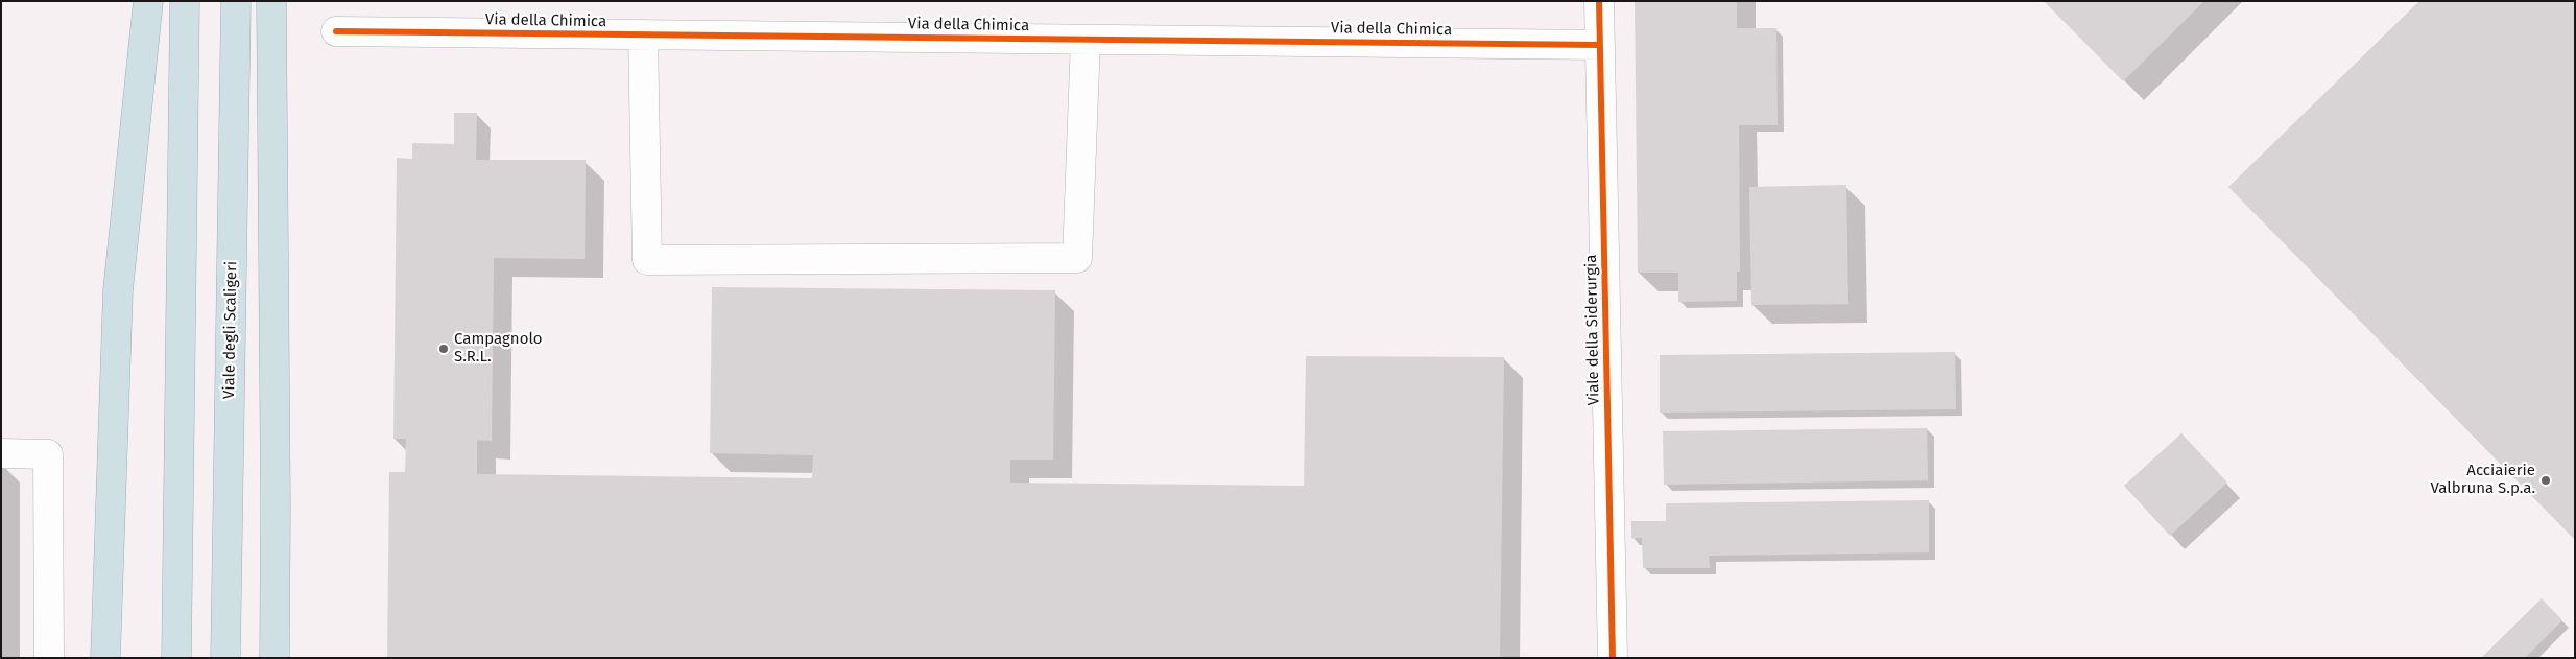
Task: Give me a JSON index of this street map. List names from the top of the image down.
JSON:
{
  "streets": {
    "highway": ["Viale degli Scaligeri"],
    "street": ["Via della Chimica", "Viale della Siderurgia"]
  },
  "crossings": [
    ["Via della Chimica", "Viale della Siderurgia"]
  ],
  "places": ["Campagnolo S.R.L.", "Acciaierie Valbruna S.p.a."]
}
